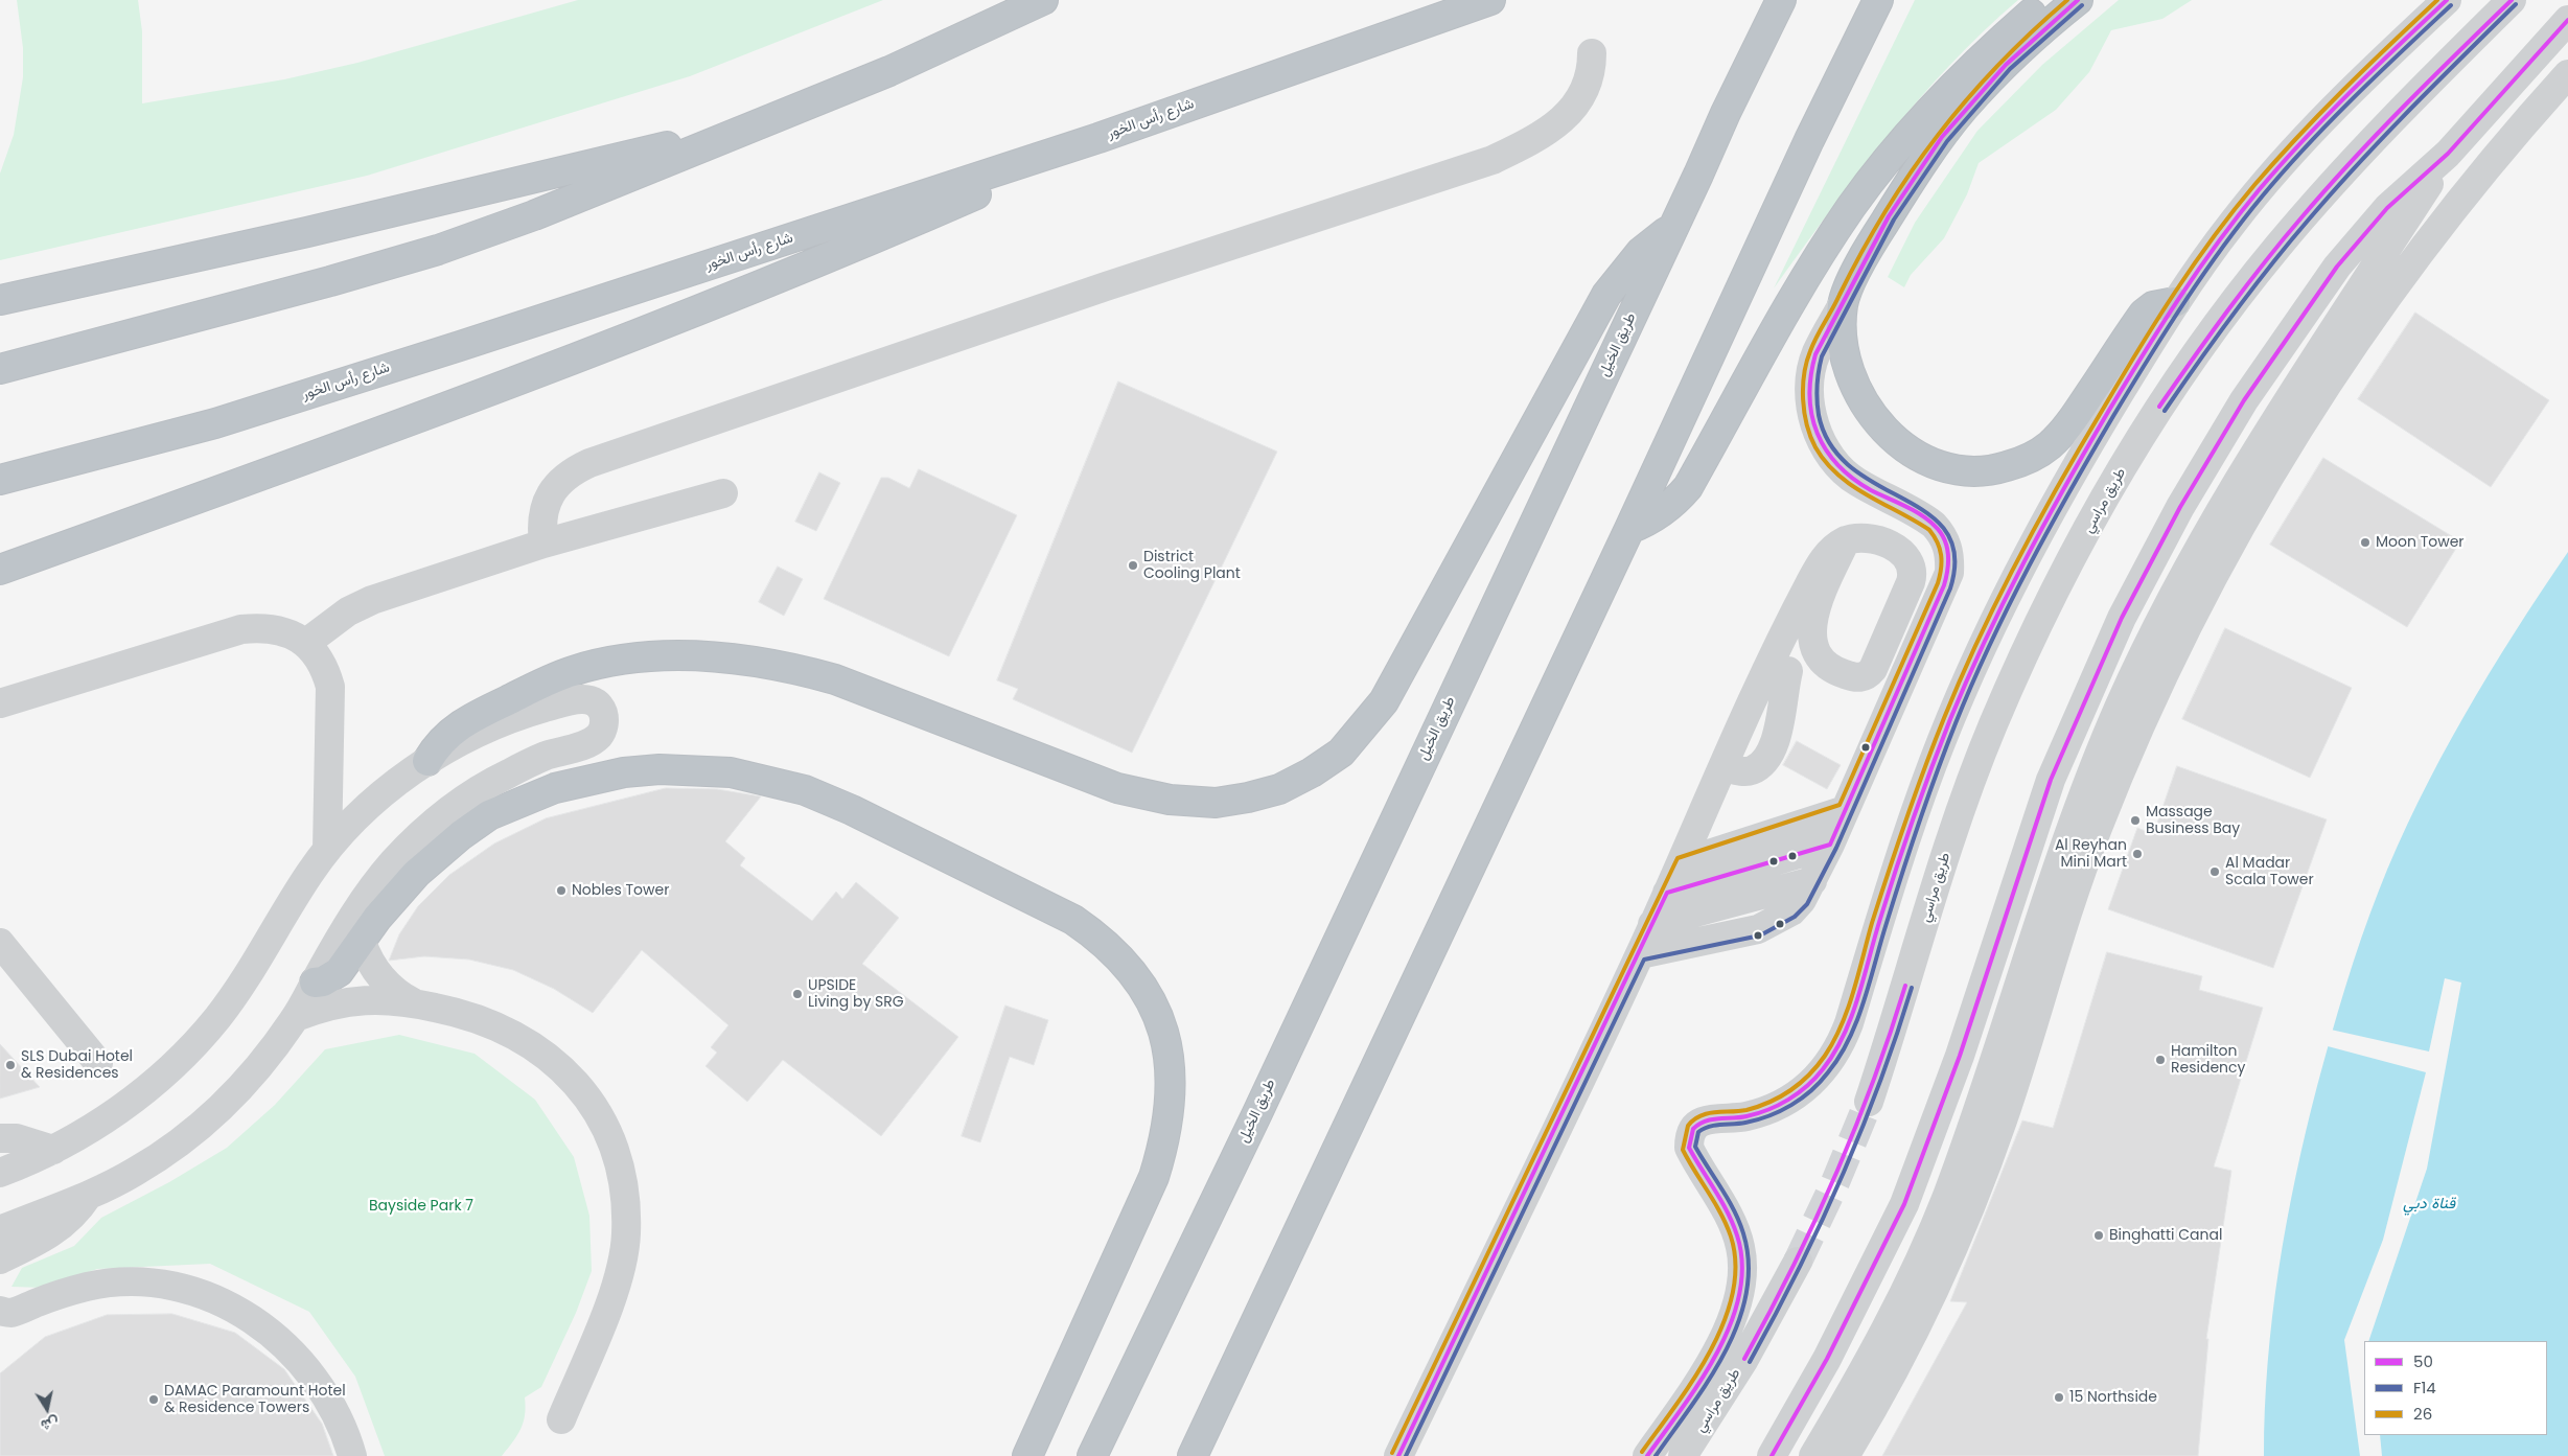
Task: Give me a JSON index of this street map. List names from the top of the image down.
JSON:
{
  "streets": {
    "highway": ["شارع رأس الخور", "طريق الخيل"],
    "street": ["طريق مراسي"]
  },
  "water": ["قناة دبي"],
  "parks": ["Bayside Park 7"],
  "places": [
    "Moon Tower",
    "District Cooling Plant",
    "Massage Business Bay",
    "Al Reyhan Mini Mart",
    "Al Madar Scala Tower",
    "Nobles Tower",
    "UPSIDE Living by SRG",
    "Hamilton Residency",
    "SLS Dubai Hotel & Residences",
    "Binghatti Canal",
    "15 Northside",
    "DAMAC Paramount Hotel & Residence Towers"
  ],
  "lines": ["transit line 50", "transit line 26", "transit line F14"],
  "legend": ["50", "F14", "26"],
  "north": "bottom"
}
